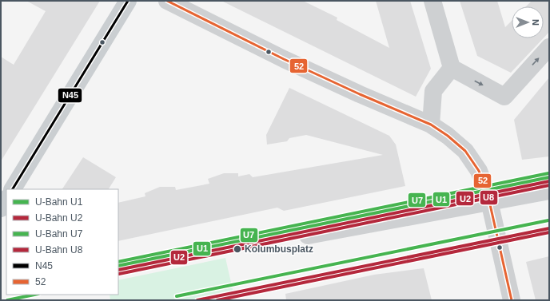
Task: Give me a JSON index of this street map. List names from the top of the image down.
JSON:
{
  "places": ["Kolumbusplatz"],
  "lines": [
    "transit line N45",
    "transit line 52",
    "metro line U7",
    "metro line U1",
    "metro line U2",
    "metro line U8"
  ],
  "legend": [
    "U-Bahn U1",
    "U-Bahn U2",
    "U-Bahn U7",
    "U-Bahn U8",
    "N45",
    "52"
  ],
  "north": "right"
}
